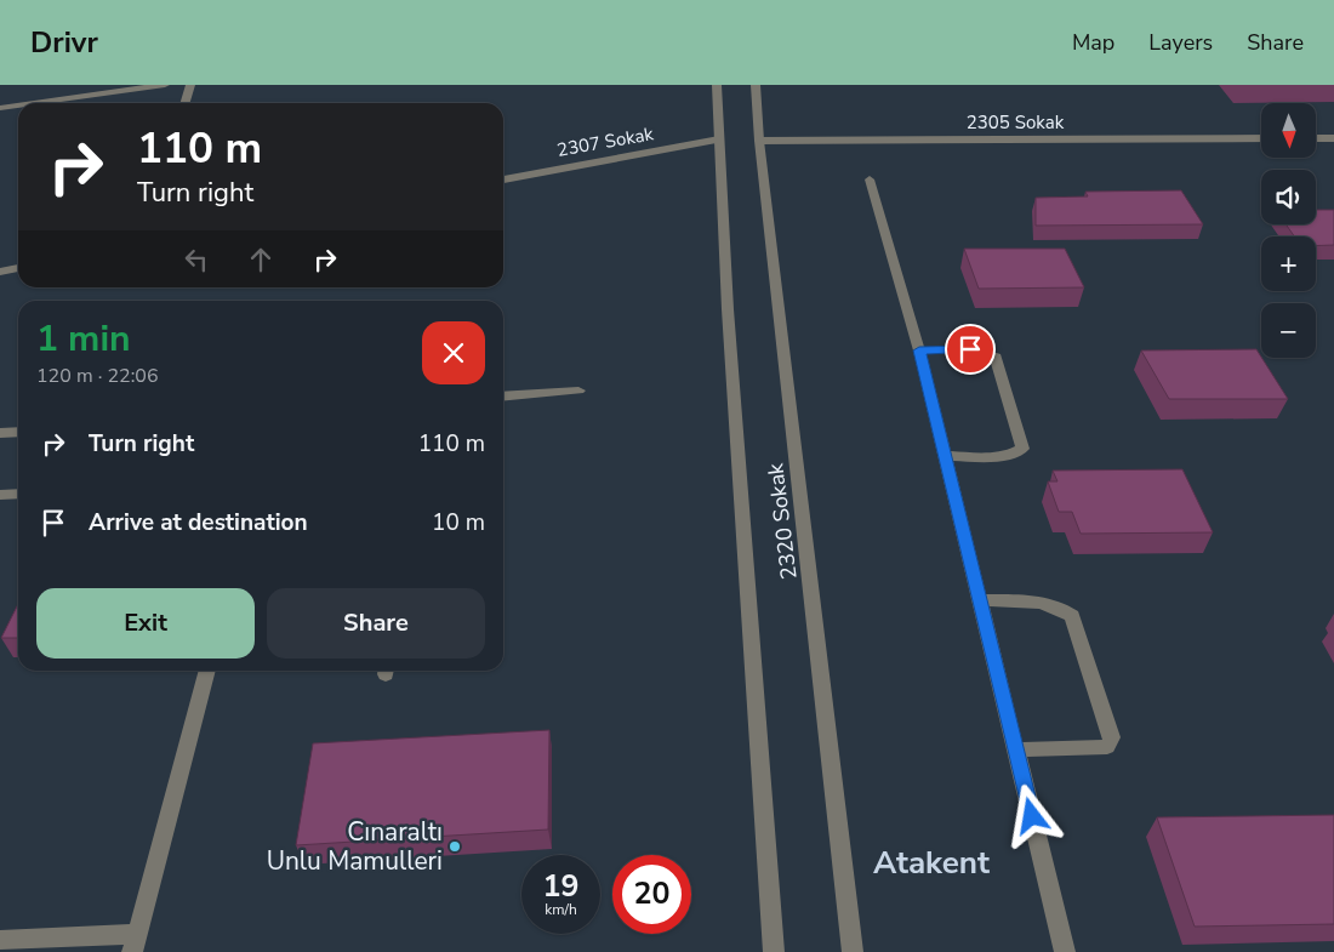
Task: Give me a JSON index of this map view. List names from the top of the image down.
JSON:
{
  "streets": {
    "street": ["2305 Sokak", "2307 Sokak", "2320 Sokak"]
  },
  "crossings": [
    ["2305 Sokak", "2320 Sokak"],
    ["2307 Sokak", "2320 Sokak"]
  ],
  "districts": ["Atakent"],
  "places": ["Cınaraltı Unlu Mamulleri"],
  "north": "bottom",
  "page": {
    "header": "Drivr",
    "nav": ["Map", "Layers", "Share"],
    "map_buttons": ["+", "−"],
    "turn": ["110 m", "Turn right"],
    "heading": ["1 min", "120 m · 22:06"],
    "list": [
      {
        "name": "Turn right",
        "value": "110 m"
      },
      {
        "name": "Arrive at destination",
        "value": "10 m"
      }
    ],
    "buttons": ["Exit", "Share"],
    "speed": "19 km/h",
    "limit": "20"
  }
}
